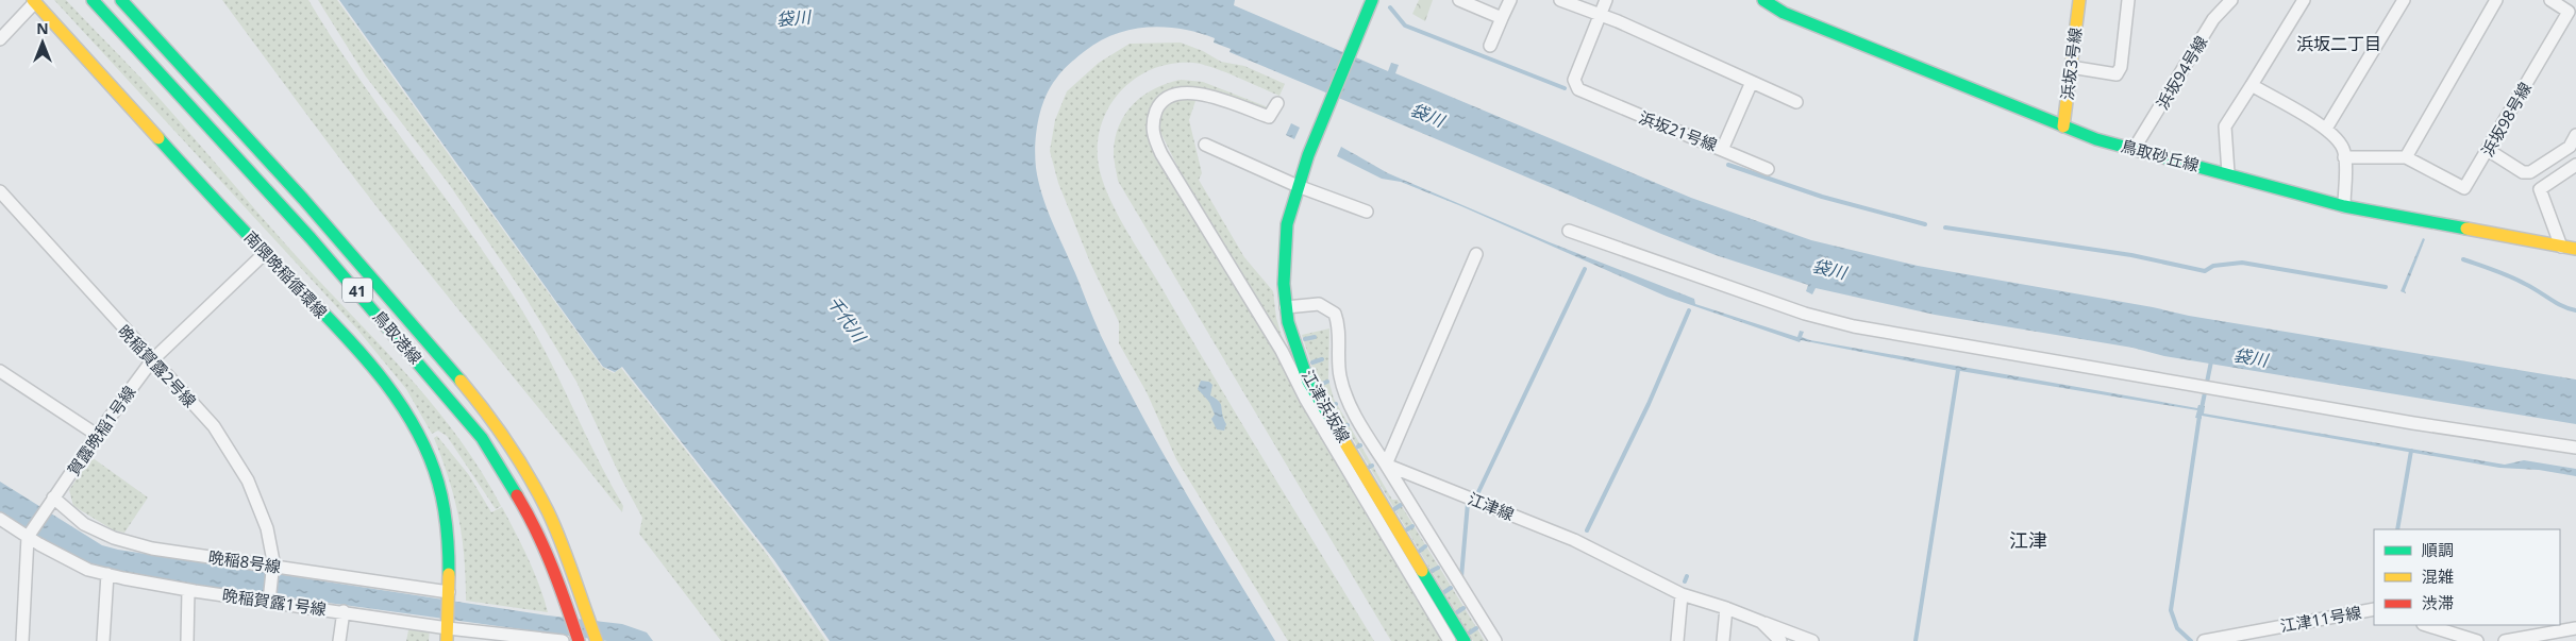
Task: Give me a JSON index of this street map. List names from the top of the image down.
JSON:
{
  "streets": {
    "main road": [
      "浜坂3号線",
      "鳥取砂丘線",
      "南隈晩稲循環線",
      "41",
      "鳥取港線",
      "江津浜坂線"
    ],
    "street": [
      "浜坂94号線",
      "浜坂98号線",
      "浜坂21号線",
      "晩稲賀露2号線",
      "賀露晩稲1号線",
      "江津線",
      "晩稲8号線",
      "晩稲賀露1号線",
      "江津11号線"
    ]
  },
  "crossings": [
    ["浜坂3号線", "鳥取砂丘線"],
    ["浜坂94号線", "鳥取砂丘線"],
    ["南隈晩稲循環線", "賀露晩稲1号線"],
    ["南隈晩稲循環線", "晩稲8号線"],
    ["南隈晩稲循環線", "晩稲賀露1号線"],
    ["晩稲賀露2号線", "賀露晩稲1号線"],
    ["晩稲賀露2号線", "晩稲8号線"],
    ["晩稲賀露2号線", "晩稲賀露1号線"],
    ["賀露晩稲1号線", "晩稲8号線"],
    ["賀露晩稲1号線", "晩稲賀露1号線"]
  ],
  "districts": ["浜坂二丁目", "江津"],
  "water": ["袋川", "千代川"],
  "legend": ["順調", "混雑", "渋滞"],
  "north": "top"
}
